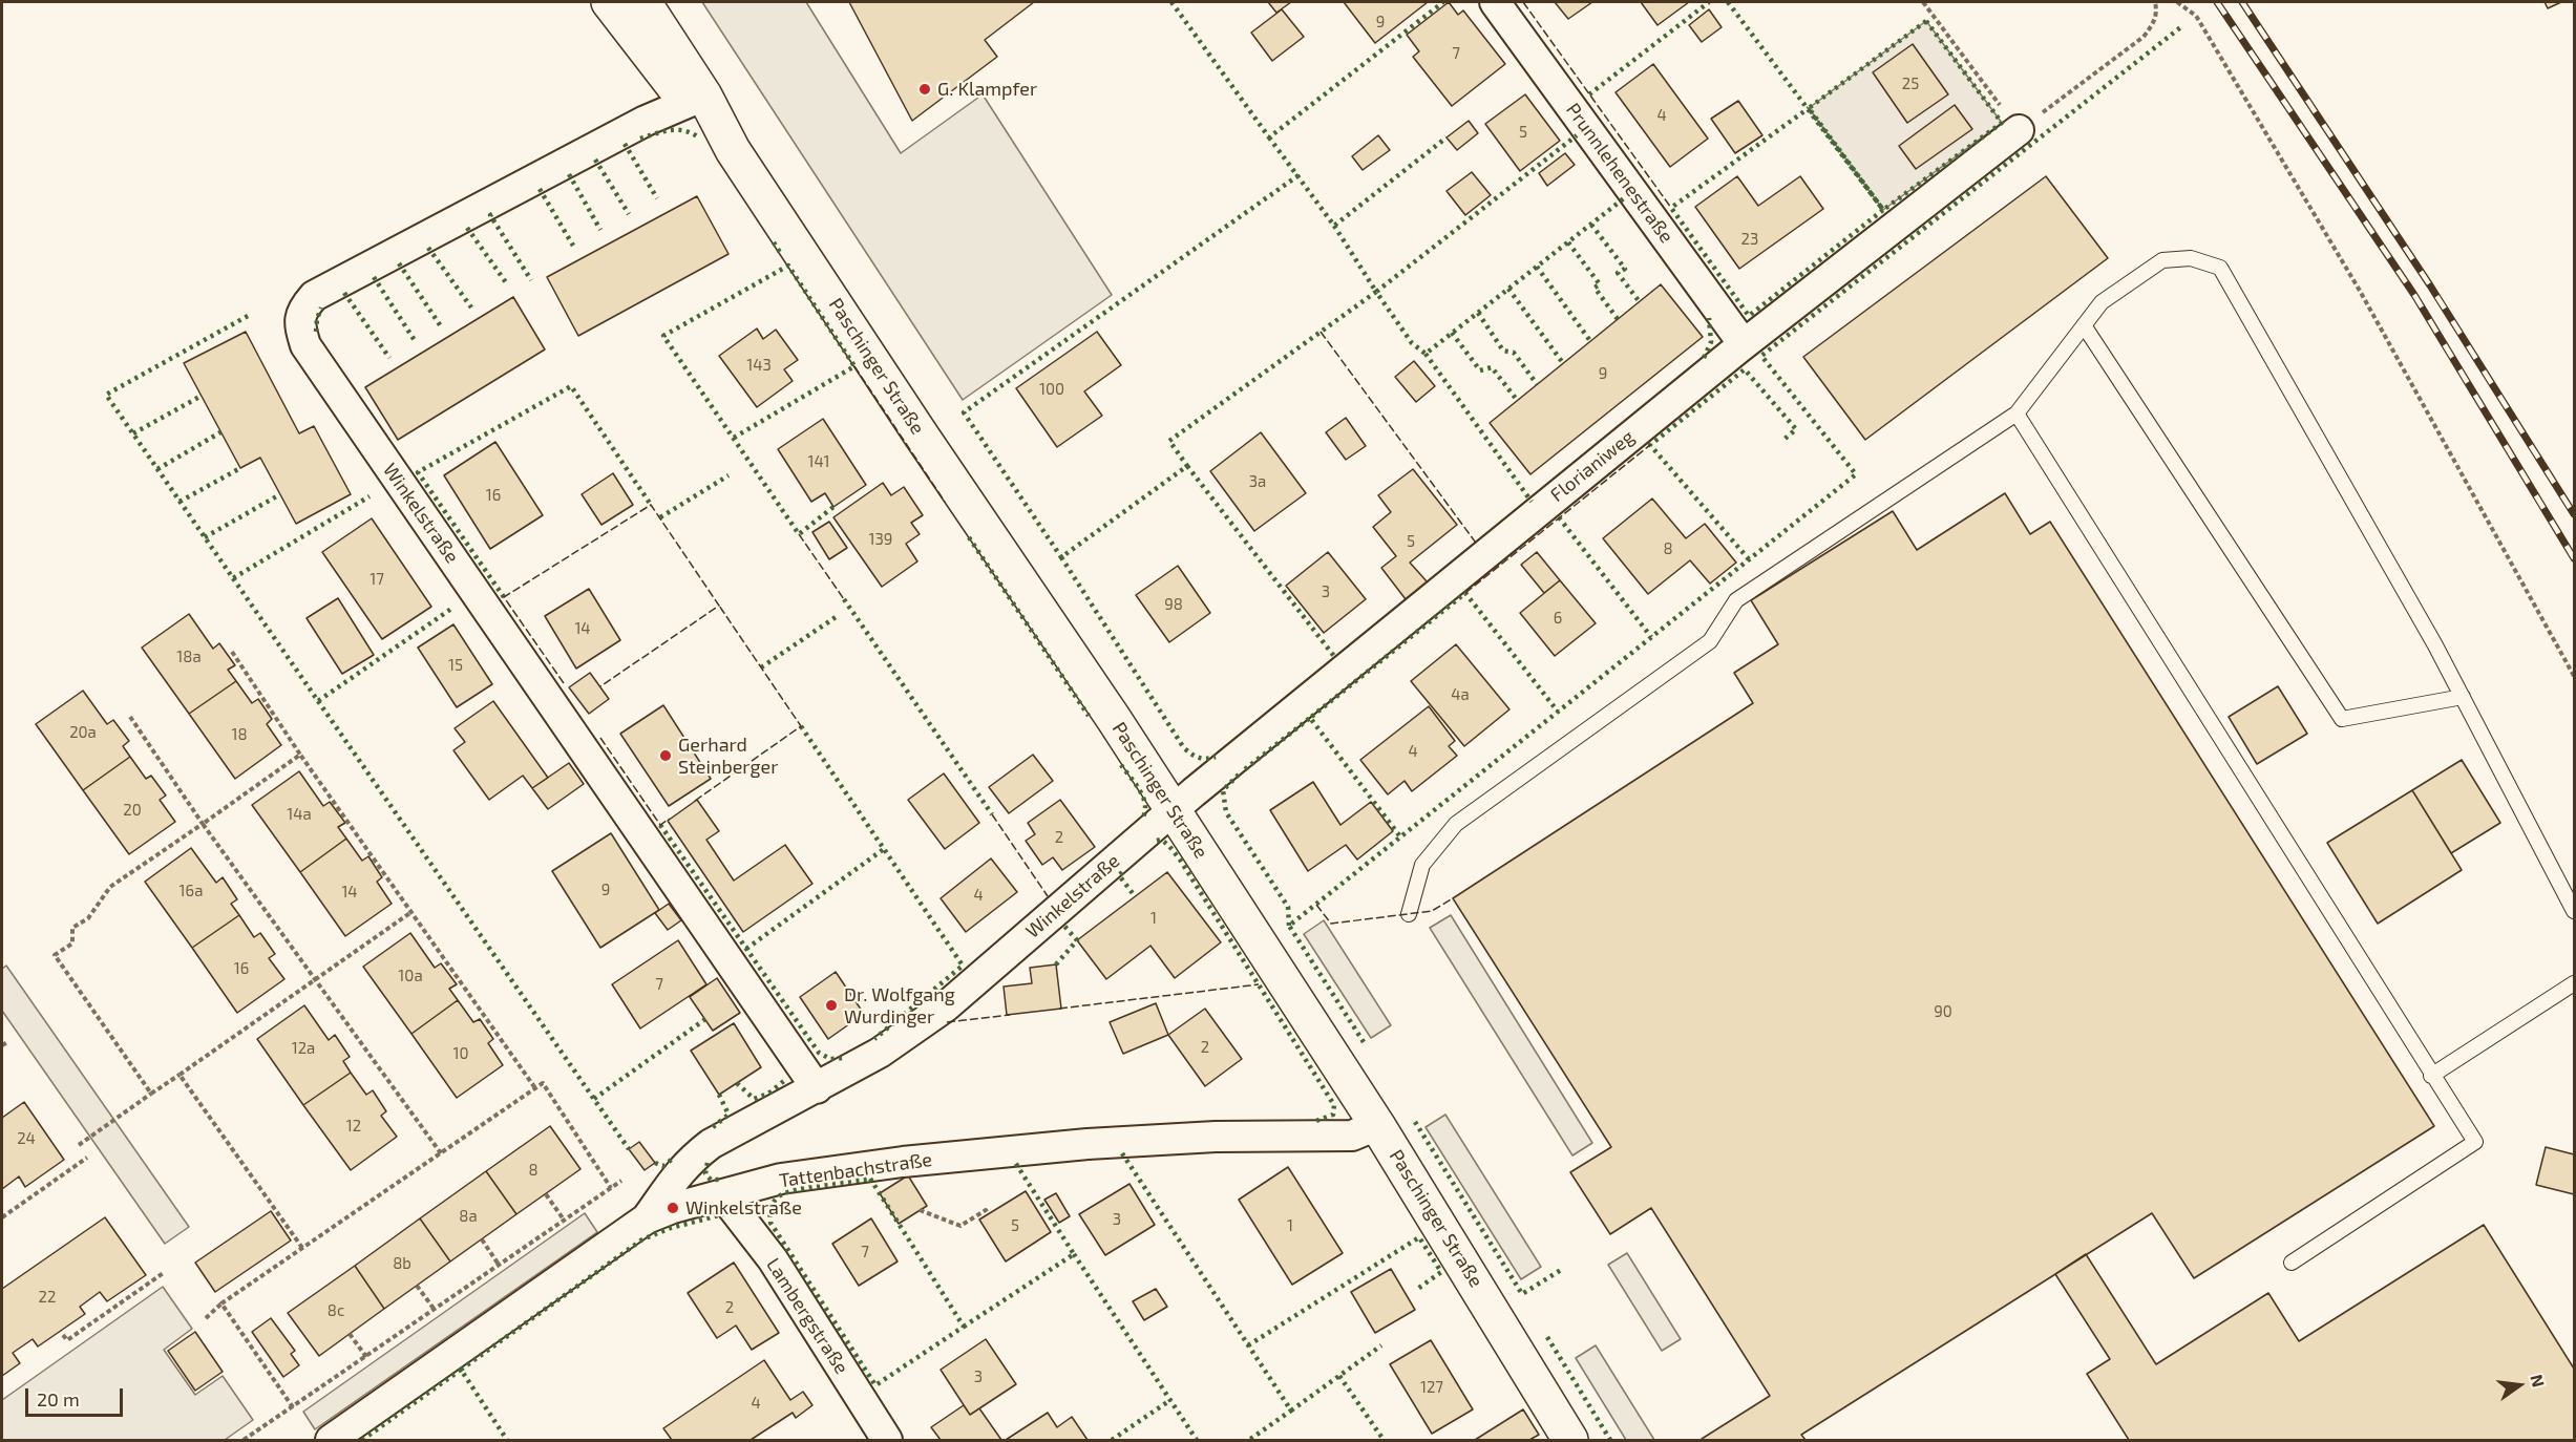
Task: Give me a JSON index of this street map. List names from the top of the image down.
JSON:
{
  "streets": {
    "street": [
      "Prunnlehenestraße",
      "Paschinger Straße",
      "Florianiweg",
      "Winkelstraße",
      "Tattenbachstraße",
      "Lambergstraße"
    ]
  },
  "crossings": [
    ["Prunnlehenestraße", "Florianiweg"],
    ["Paschinger Straße", "Florianiweg"],
    ["Paschinger Straße", "Winkelstraße"],
    ["Paschinger Straße", "Tattenbachstraße"],
    ["Florianiweg", "Winkelstraße"],
    ["Winkelstraße", "Tattenbachstraße"],
    ["Tattenbachstraße", "Lambergstraße"]
  ],
  "places": [
    "G. Klampfer",
    "Gerhard Steinberger",
    "Dr. Wolfgang Wurdinger",
    "Winkelstraße"
  ],
  "house_numbers": [
    "9",
    "7",
    "25",
    "4",
    "5",
    "23",
    "143",
    "9",
    "100",
    "141",
    "3a",
    "16",
    "139",
    "5",
    "8",
    "17",
    "3",
    "98",
    "6",
    "14",
    "18a",
    "15",
    "4a",
    "20a",
    "18",
    "4",
    "20",
    "14a",
    "2",
    "9",
    "16a",
    "14",
    "4",
    "1",
    "16",
    "10a",
    "7",
    "90",
    "2",
    "12a",
    "10",
    "12",
    "24",
    "8",
    "8a",
    "3",
    "5",
    "1",
    "7",
    "8b",
    "22",
    "2",
    "8c",
    "3",
    "127",
    "4"
  ],
  "scale_bar": "20 m",
  "north": "right"
}
